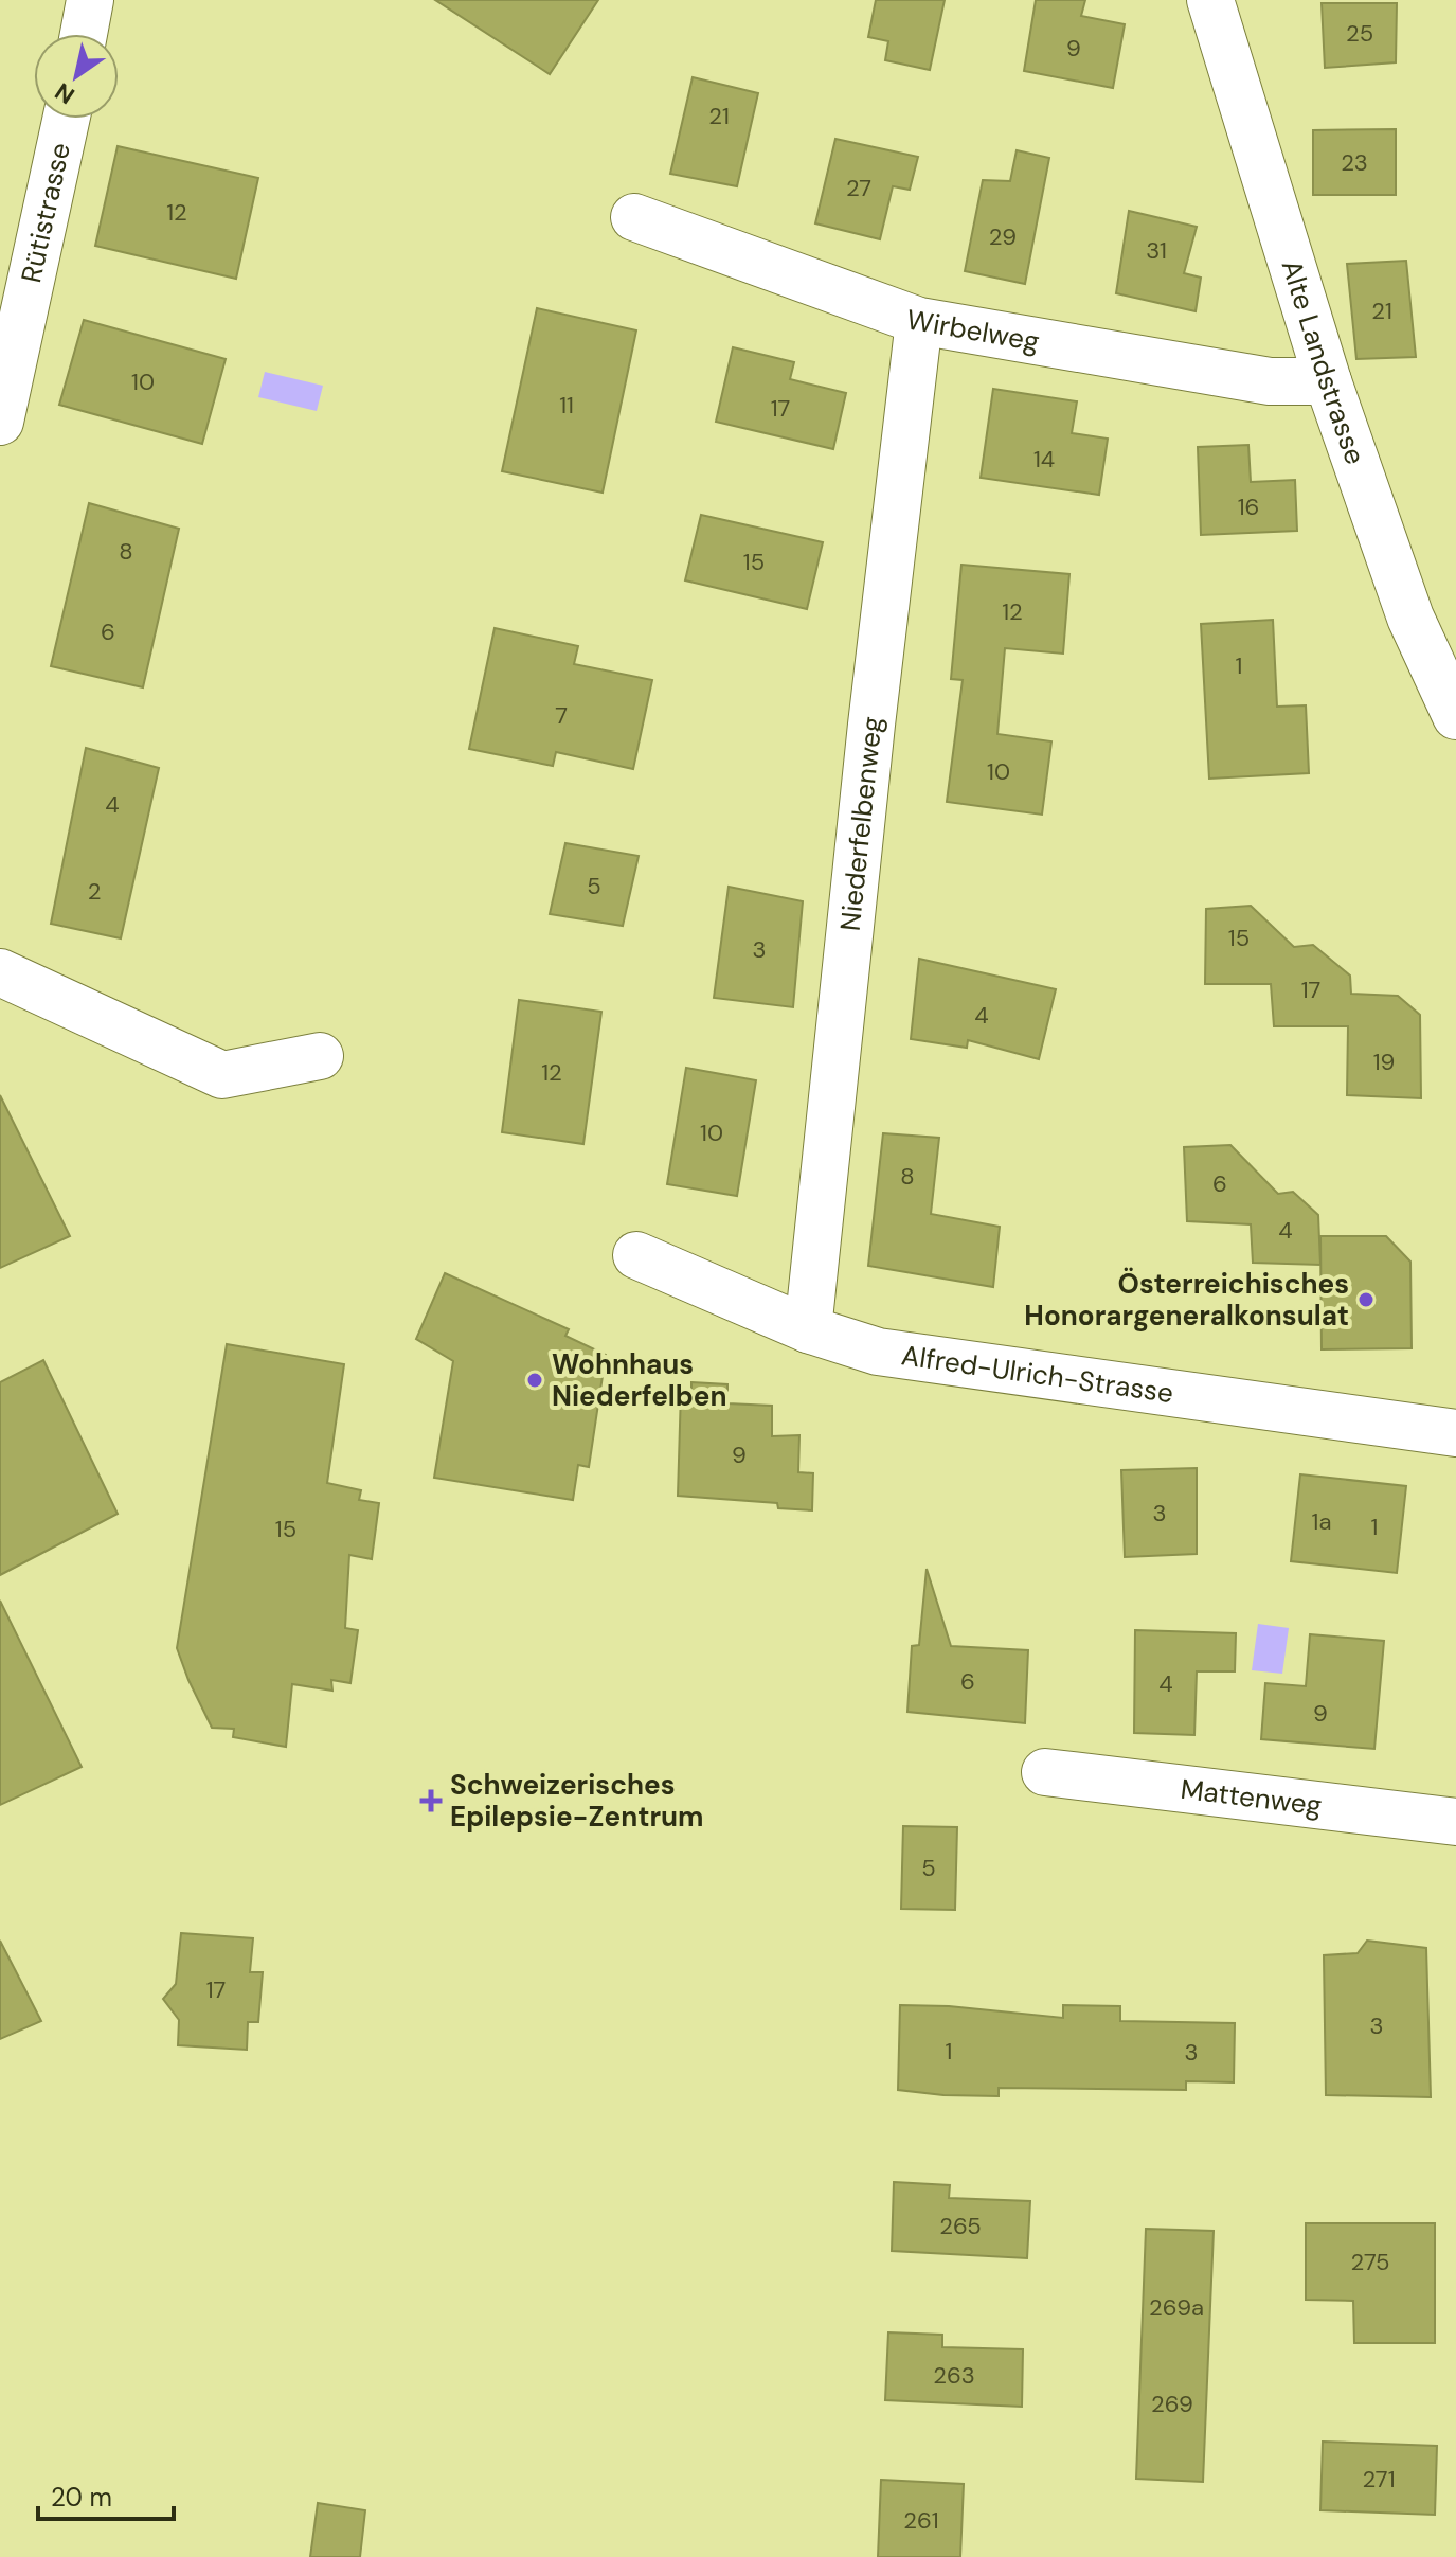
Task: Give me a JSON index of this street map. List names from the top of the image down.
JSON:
{
  "streets": {
    "street": [
      "Rütistrasse",
      "Wirbelweg",
      "Alte Landstrasse",
      "Niederfelbenweg",
      "Alfred-Ulrich-Strasse",
      "Mattenweg"
    ]
  },
  "crossings": [
    ["Wirbelweg", "Alte Landstrasse"],
    ["Wirbelweg", "Niederfelbenweg"],
    ["Niederfelbenweg", "Alfred-Ulrich-Strasse"]
  ],
  "places": {
    "other": ["Österreichisches Honorargeneralkonsulat", "Wohnhaus Niederfelben"],
    "health": ["Schweizerisches Epilepsie-Zentrum"]
  },
  "house_numbers": [
    "25",
    "9",
    "21",
    "23",
    "27",
    "12",
    "29",
    "31",
    "21",
    "10",
    "11",
    "17",
    "14",
    "16",
    "8",
    "15",
    "12",
    "6",
    "1",
    "7",
    "10",
    "4",
    "5",
    "2",
    "15",
    "3",
    "17",
    "4",
    "19",
    "12",
    "10",
    "8",
    "6",
    "4",
    "9",
    "3",
    "1a",
    "1",
    "15",
    "6",
    "4",
    "9",
    "5",
    "17",
    "3",
    "1",
    "3",
    "265",
    "275",
    "269a",
    "263",
    "269",
    "271",
    "261"
  ],
  "scale_bar": "20 m",
  "north": "bottom left"
}
